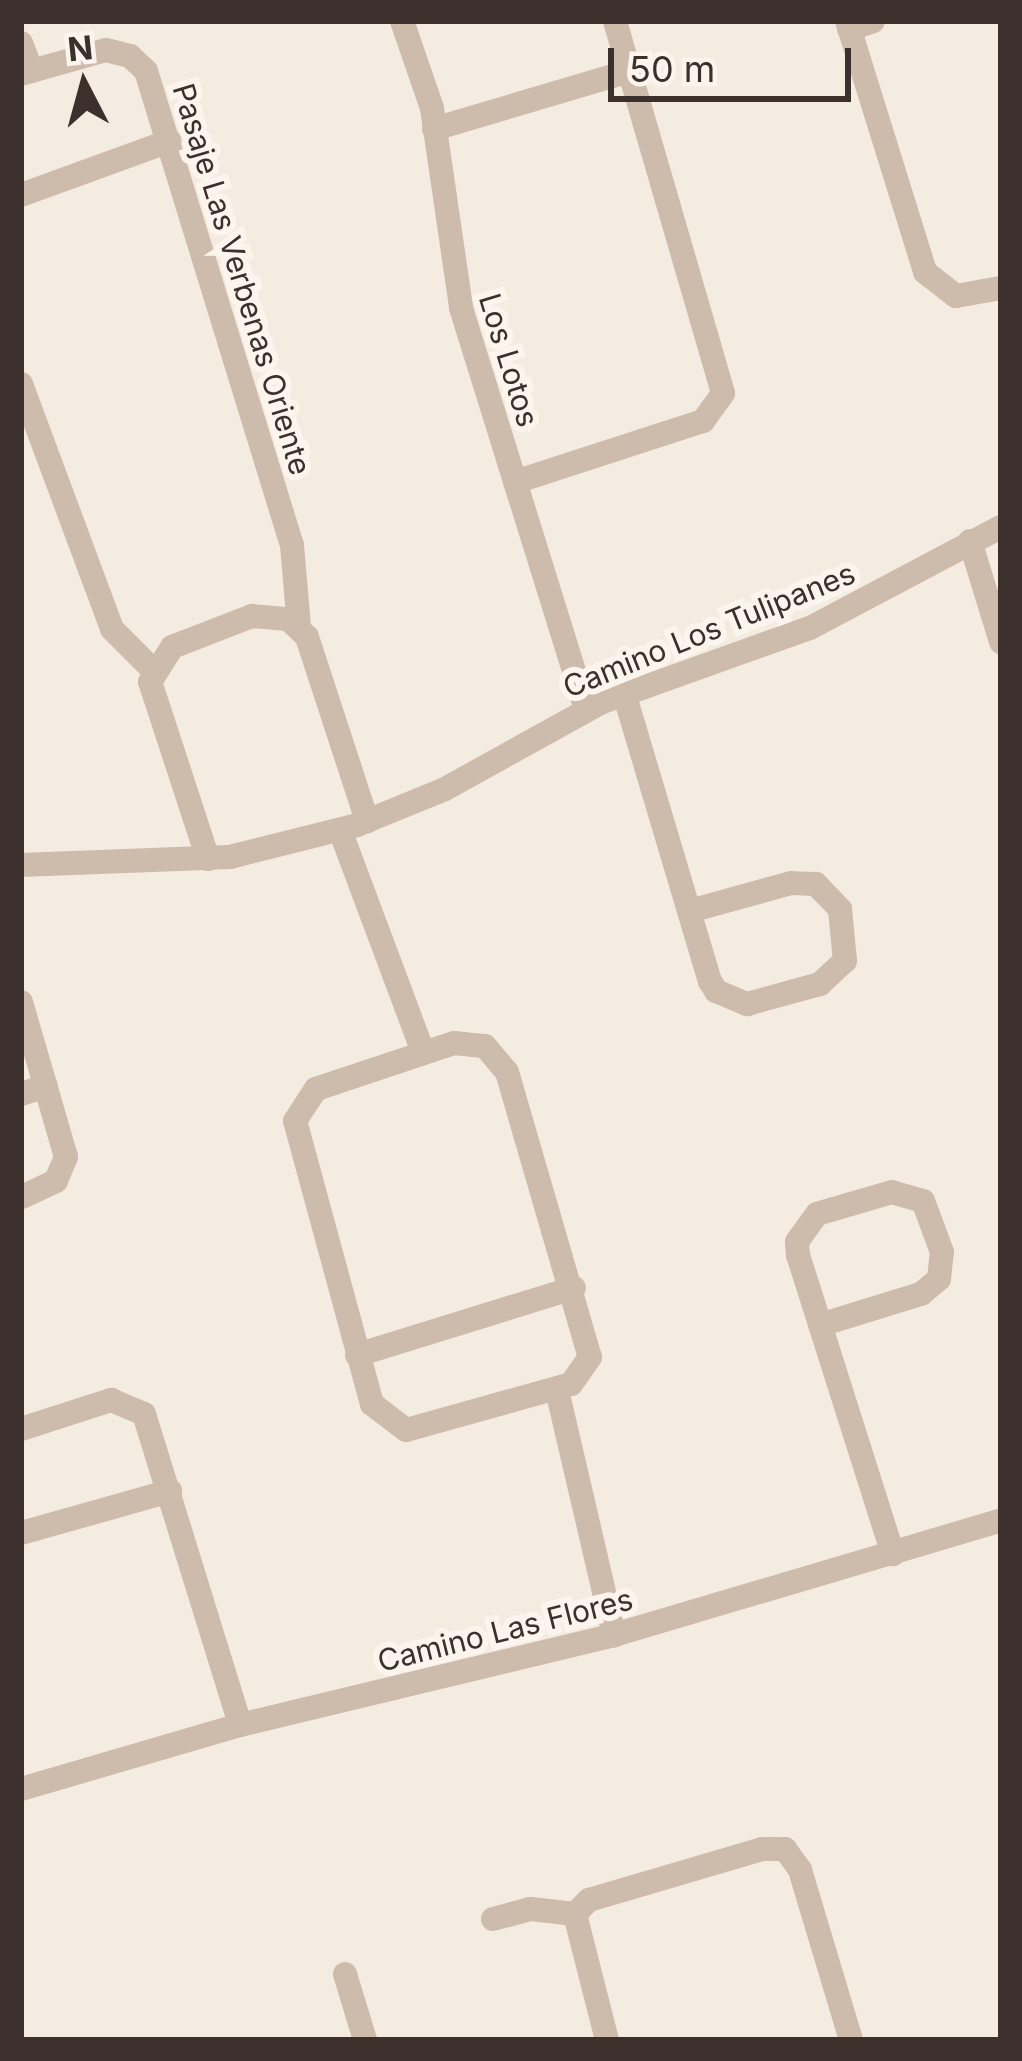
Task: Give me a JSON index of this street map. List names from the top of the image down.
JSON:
{
  "streets": {
    "street": [
      "Pasaje Las Verbenas Oriente",
      "Los Lotos",
      "Camino Los Tulipanes",
      "Camino Las Flores"
    ]
  },
  "crossings": [
    ["Pasaje Las Verbenas Oriente", "Camino Los Tulipanes"],
    ["Los Lotos", "Camino Los Tulipanes"]
  ],
  "scale_bar": "50 m",
  "north": "top"
}
